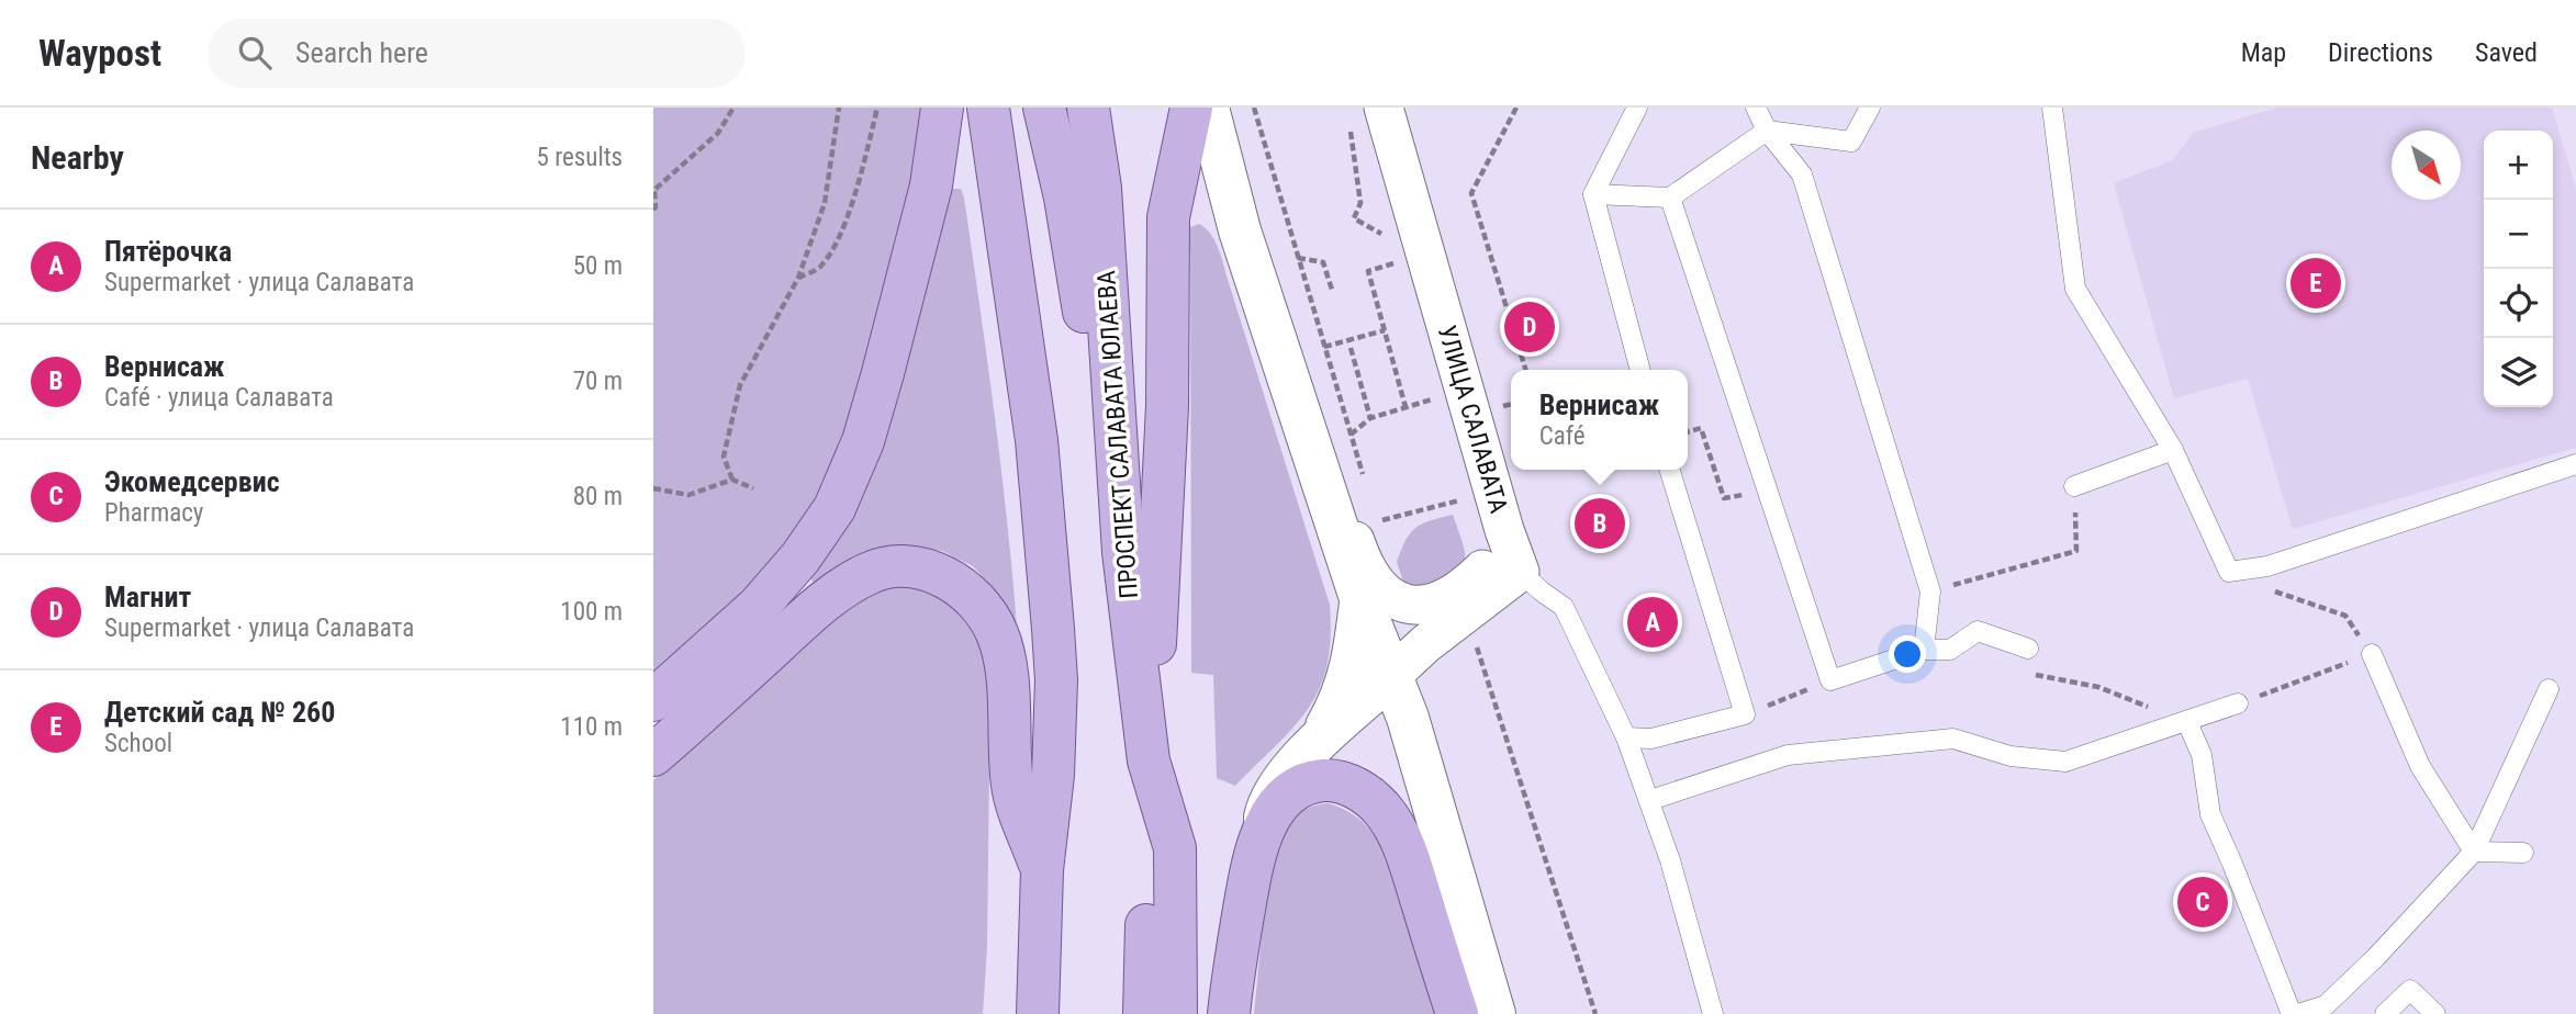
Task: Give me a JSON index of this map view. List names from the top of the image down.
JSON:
{
  "streets": {
    "main road": ["ПРОСПЕКТ САЛАВАТА ЮЛАЕВА"],
    "street": ["УЛИЦА САЛАВАТА"]
  },
  "north": "bottom right",
  "page": {
    "header": "Waypost",
    "search": "Search here",
    "nav": ["Map", "Directions", "Saved"],
    "heading": ["Nearby", "5 results"],
    "map_buttons": ["+", "−"],
    "list": [
      {
        "mark": "A",
        "name": "Пятёрочка",
        "note": "Supermarket · улица Салавата",
        "value": "50 m"
      },
      {
        "mark": "B",
        "name": "Вернисаж",
        "note": "Café · улица Салавата",
        "value": "70 m"
      },
      {
        "mark": "C",
        "name": "Экомедсервис",
        "note": "Pharmacy",
        "value": "80 m"
      },
      {
        "mark": "D",
        "name": "Магнит",
        "note": "Supermarket · улица Салавата",
        "value": "100 m"
      },
      {
        "mark": "E",
        "name": "Детский сад № 260",
        "note": "School",
        "value": "110 m"
      }
    ],
    "pins": [
      "E",
      "D",
      "B",
      "A",
      "C"
    ],
    "popup": ["Вернисаж", "Café"]
  }
}
